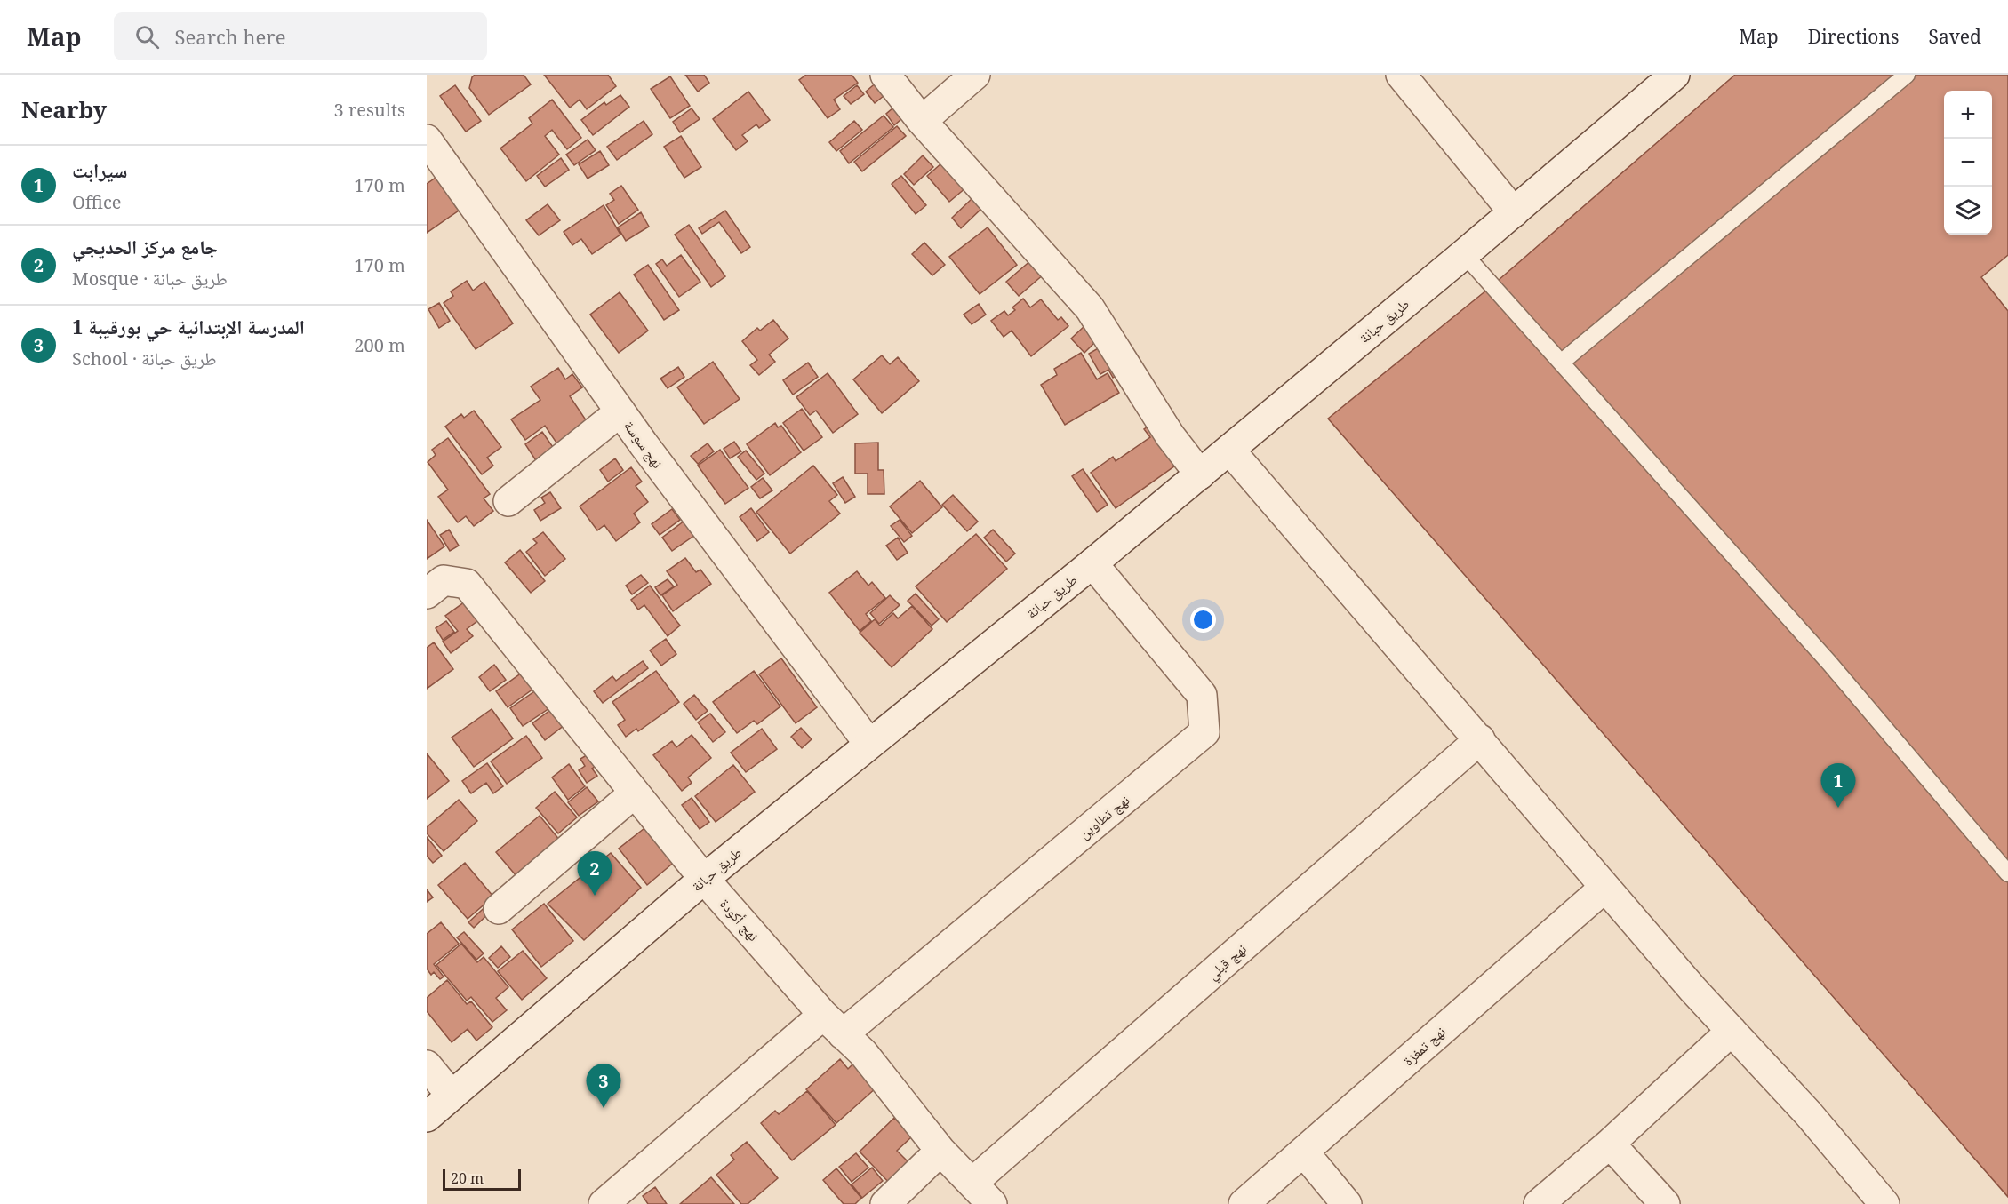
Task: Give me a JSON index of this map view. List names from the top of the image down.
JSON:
{
  "streets": {
    "street": [
      "طريق حبانة",
      "نهج سوسة",
      "نهج تطاوين",
      "نهج أكودة",
      "نهج قبلي",
      "نهج تمغزة"
    ]
  },
  "crossings": [
    ["طريق حبانة", "نهج سوسة"],
    ["طريق حبانة", "نهج تطاوين"],
    ["طريق حبانة", "نهج أكودة"],
    ["نهج تطاوين", "نهج أكودة"],
    ["نهج أكودة", "نهج قبلي"]
  ],
  "scale_bar": "20 m",
  "page": {
    "header": "Map",
    "search": "Search here",
    "nav": ["Map", "Directions", "Saved"],
    "heading": ["Nearby", "3 results"],
    "map_buttons": ["+", "−"],
    "list": [
      {
        "mark": "1",
        "name": "سيرابت",
        "note": "Office",
        "value": "170 m"
      },
      {
        "mark": "2",
        "name": "جامع مركز الحديجي",
        "note": "Mosque · طريق حبانة",
        "value": "170 m"
      },
      {
        "mark": "3",
        "name": "المدرسة الإبتدائية حي بورقيبة 1",
        "note": "School · طريق حبانة",
        "value": "200 m"
      }
    ],
    "pins": ["1", "2", "3"],
    "scale": "20 m"
  }
}
